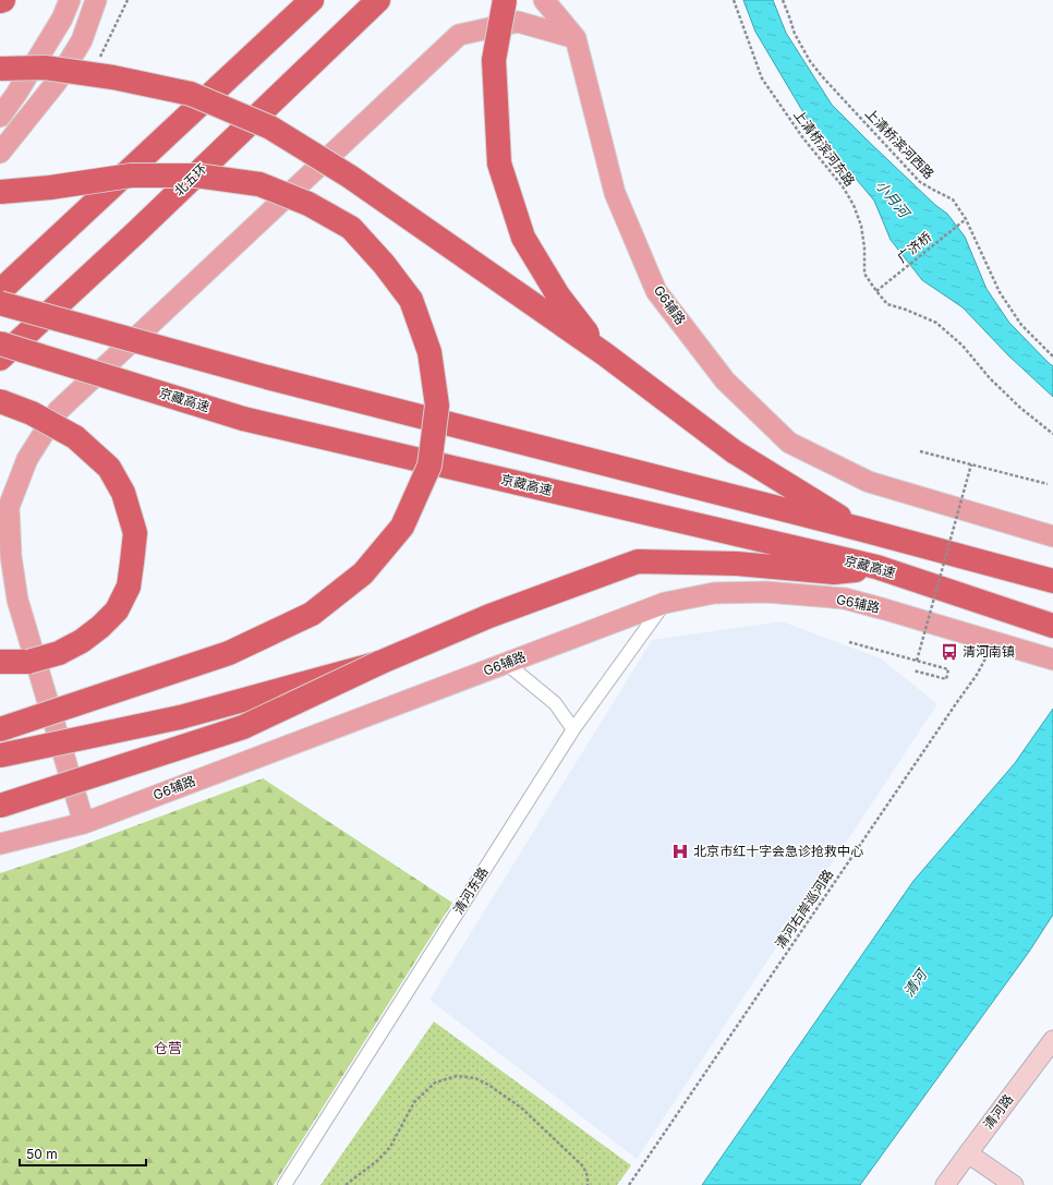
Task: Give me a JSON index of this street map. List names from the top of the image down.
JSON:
{
  "streets": {
    "highway": ["北五环", "京藏高速"],
    "main road": ["G6辅路"],
    "street": ["清河东路", "清河路"],
    "path": [
      "上清桥滨河西路",
      "上清桥滨河东路",
      "广济桥",
      "清河右岸巡河路"
    ]
  },
  "crossings": [
    ["上清桥滨河西路", "广济桥"],
    ["上清桥滨河东路", "广济桥"],
    ["G6辅路", "清河东路"],
    ["G6辅路", "清河右岸巡河路"]
  ],
  "districts": ["仓营"],
  "water": ["小月河", "清河"],
  "places": {
    "bus stop": ["清河南镇"],
    "hospital": ["北京市红十字会急诊抢救中心"]
  },
  "scale_bar": "50 m"
}
